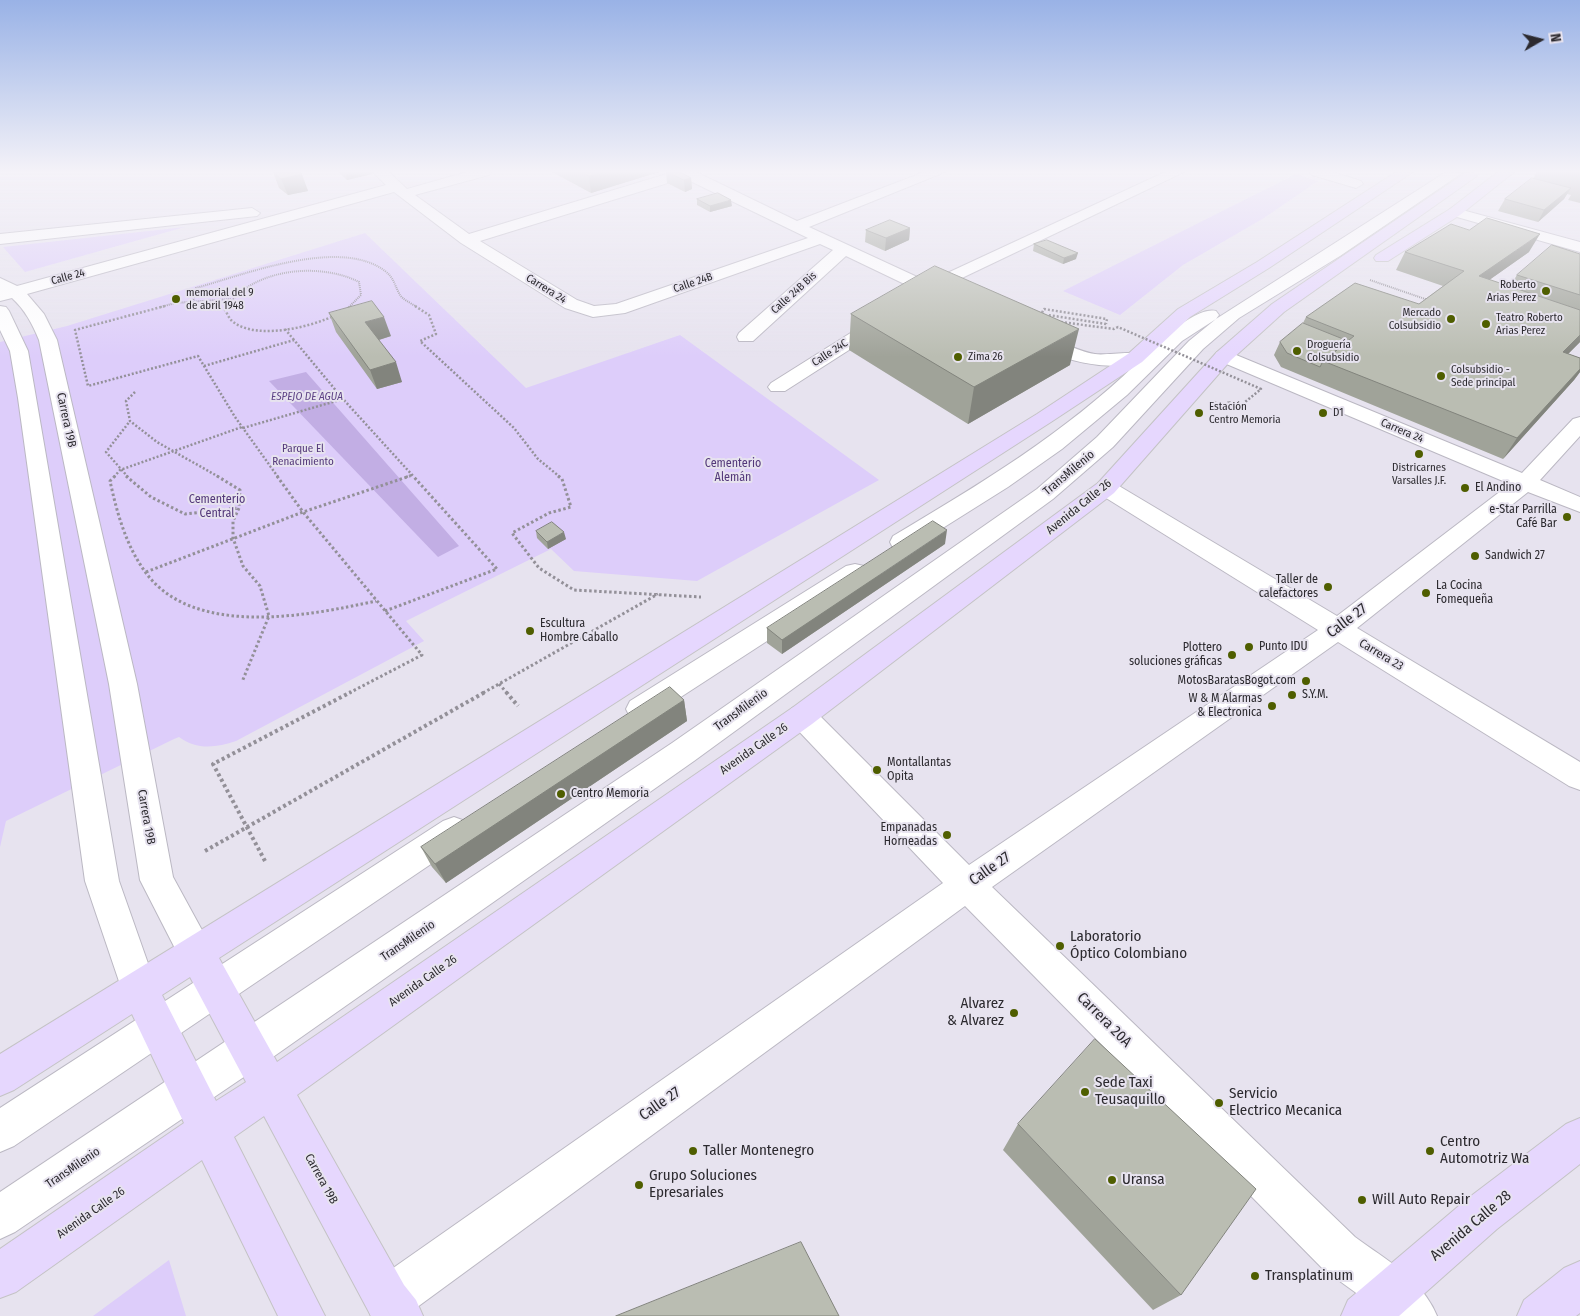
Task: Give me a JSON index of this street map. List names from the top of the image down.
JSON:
{
  "streets": {
    "main road": ["Carrera 19B", "Avenida Calle 26", "Avenida Calle 28"],
    "street": [
      "Calle 24",
      "Calle 24B",
      "Carrera 24",
      "Calle 24B Bis",
      "Calle 24C",
      "TransMilenio",
      "Calle 27",
      "Carrera 23",
      "Carrera 20A"
    ]
  },
  "crossings": [
    ["Calle 24", "Carrera 19B"],
    ["Calle 24B", "Carrera 24"],
    ["Carrera 24", "Avenida Calle 26"],
    ["Carrera 24", "Calle 27"],
    ["Carrera 19B", "TransMilenio"],
    ["Carrera 19B", "Avenida Calle 26"],
    ["Carrera 19B", "Calle 27"],
    ["Avenida Calle 26", "Carrera 23"],
    ["Avenida Calle 26", "Carrera 20A"],
    ["Calle 27", "Carrera 23"],
    ["Calle 27", "Carrera 20A"],
    ["Carrera 20A", "Avenida Calle 28"]
  ],
  "water": ["ESPEJO DE AGUA"],
  "parks": ["Parque El Renacimiento", "Cementerio Alemán", "Cementerio Central"],
  "places": [
    "Roberto Arias Perez",
    "memorial del 9 de abril 1948",
    "Mercado Colsubsidio",
    "Teatro Roberto Arias Perez",
    "Droguería Colsubsidio",
    "Zima 26",
    "Colsubsidio - Sede principal",
    "Estación Centro Memoria",
    "D1",
    "Districarnes Varsalles J.F.",
    "El Andino",
    "e-Star Parrilla Café Bar",
    "Sandwich 27",
    "Taller de calefactores",
    "La Cocina Fomequeña",
    "Escultura Hombre Caballo",
    "Punto IDU",
    "Plottero soluciones gráficas",
    "MotosBaratasBogot.com",
    "S.Y.M.",
    "W & M Alarmas & Electronica",
    "Montallantas Opita",
    "Centro Memoria",
    "Empanadas Horneadas",
    "Laboratorio Óptico Colombiano",
    "Alvarez & Alvarez",
    "Sede Taxi Teusaquillo",
    "Servicio Electrico Mecanica",
    "Taller Montenegro",
    "Centro Automotriz Wa",
    "Uransa",
    "Grupo Soluciones Epresariales",
    "Will Auto Repair",
    "Transplatinum"
  ],
  "north": "right"
}
